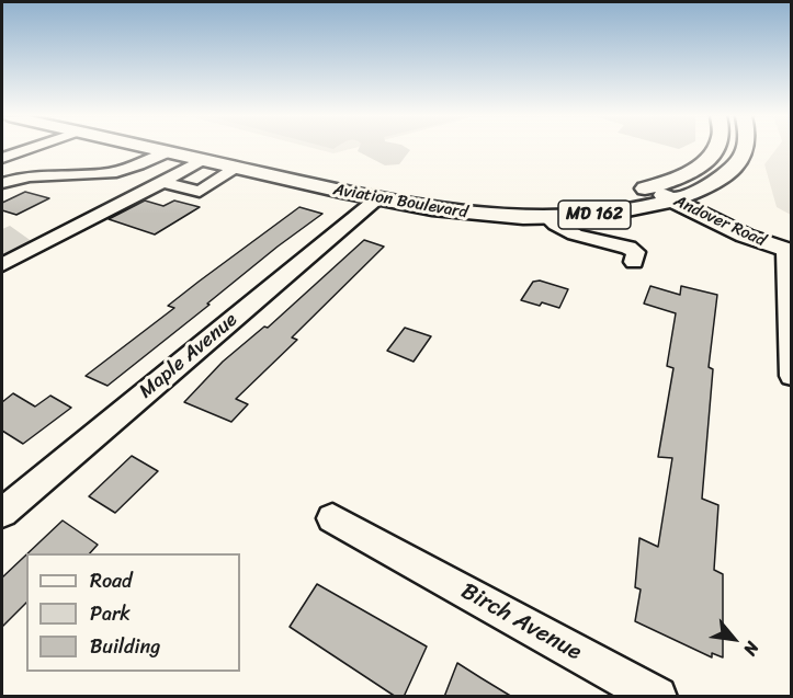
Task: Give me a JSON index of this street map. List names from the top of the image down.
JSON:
{
  "streets": {
    "main road": ["Aviation Boulevard", "MD 162", "Andover Road"],
    "street": ["Maple Avenue", "Birch Avenue"]
  },
  "crossings": [
    ["Aviation Boulevard", "Andover Road"],
    ["Aviation Boulevard", "Maple Avenue"]
  ],
  "legend": ["Road", "Park", "Building"],
  "north": "bottom right"
}
